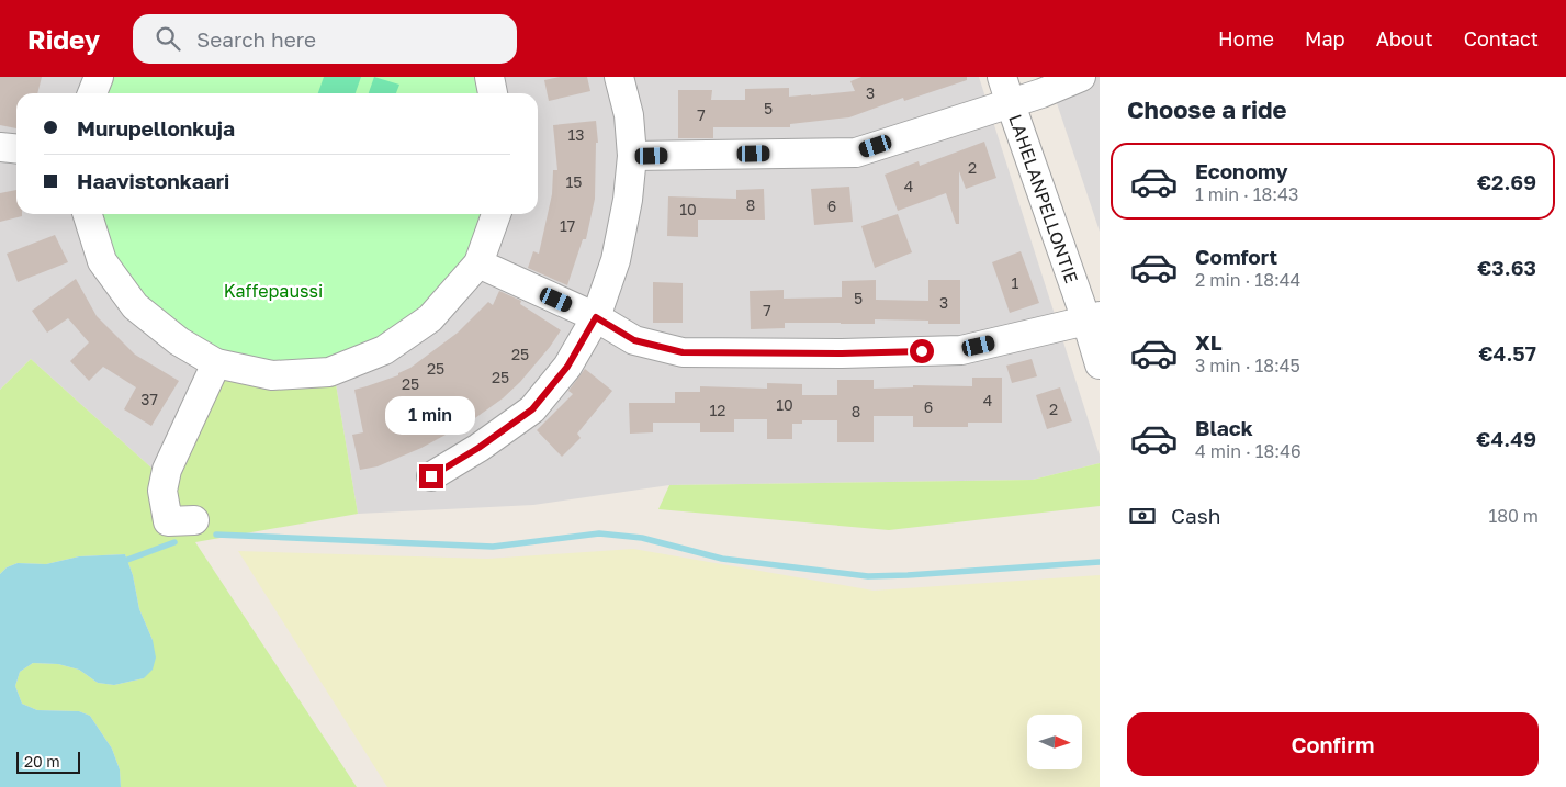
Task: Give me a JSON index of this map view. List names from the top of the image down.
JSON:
{
  "streets": {
    "street": ["LAHELANPELLONTIE"]
  },
  "parks": ["Kaffepaussi"],
  "house_numbers": [
    "3",
    "5",
    "7",
    "13",
    "2",
    "15",
    "4",
    "8",
    "6",
    "10",
    "17",
    "1",
    "5",
    "3",
    "7",
    "25",
    "25",
    "25",
    "25",
    "37",
    "4",
    "10",
    "6",
    "2",
    "12",
    "8"
  ],
  "scale_bar": "20 m",
  "north": "right",
  "page": {
    "header": "Ridey",
    "search": "Search here",
    "nav": [
      "Home",
      "Map",
      "About",
      "Contact"
    ],
    "heading": "Choose a ride",
    "banner": ["Murupellonkuja", "Haavistonkaari"],
    "list": [
      {
        "name": "Economy",
        "note": "1 min · 18:43",
        "value": "€2.69"
      },
      {
        "name": "Comfort",
        "note": "2 min · 18:44",
        "value": "€3.63"
      },
      {
        "name": "XL",
        "note": "3 min · 18:45",
        "value": "€4.57"
      },
      {
        "name": "Black",
        "note": "4 min · 18:46",
        "value": "€4.49"
      }
    ],
    "bubble": "1 min",
    "pay": ["Cash", "180 m"],
    "buttons": "Confirm",
    "scale": "20 m"
  }
}
